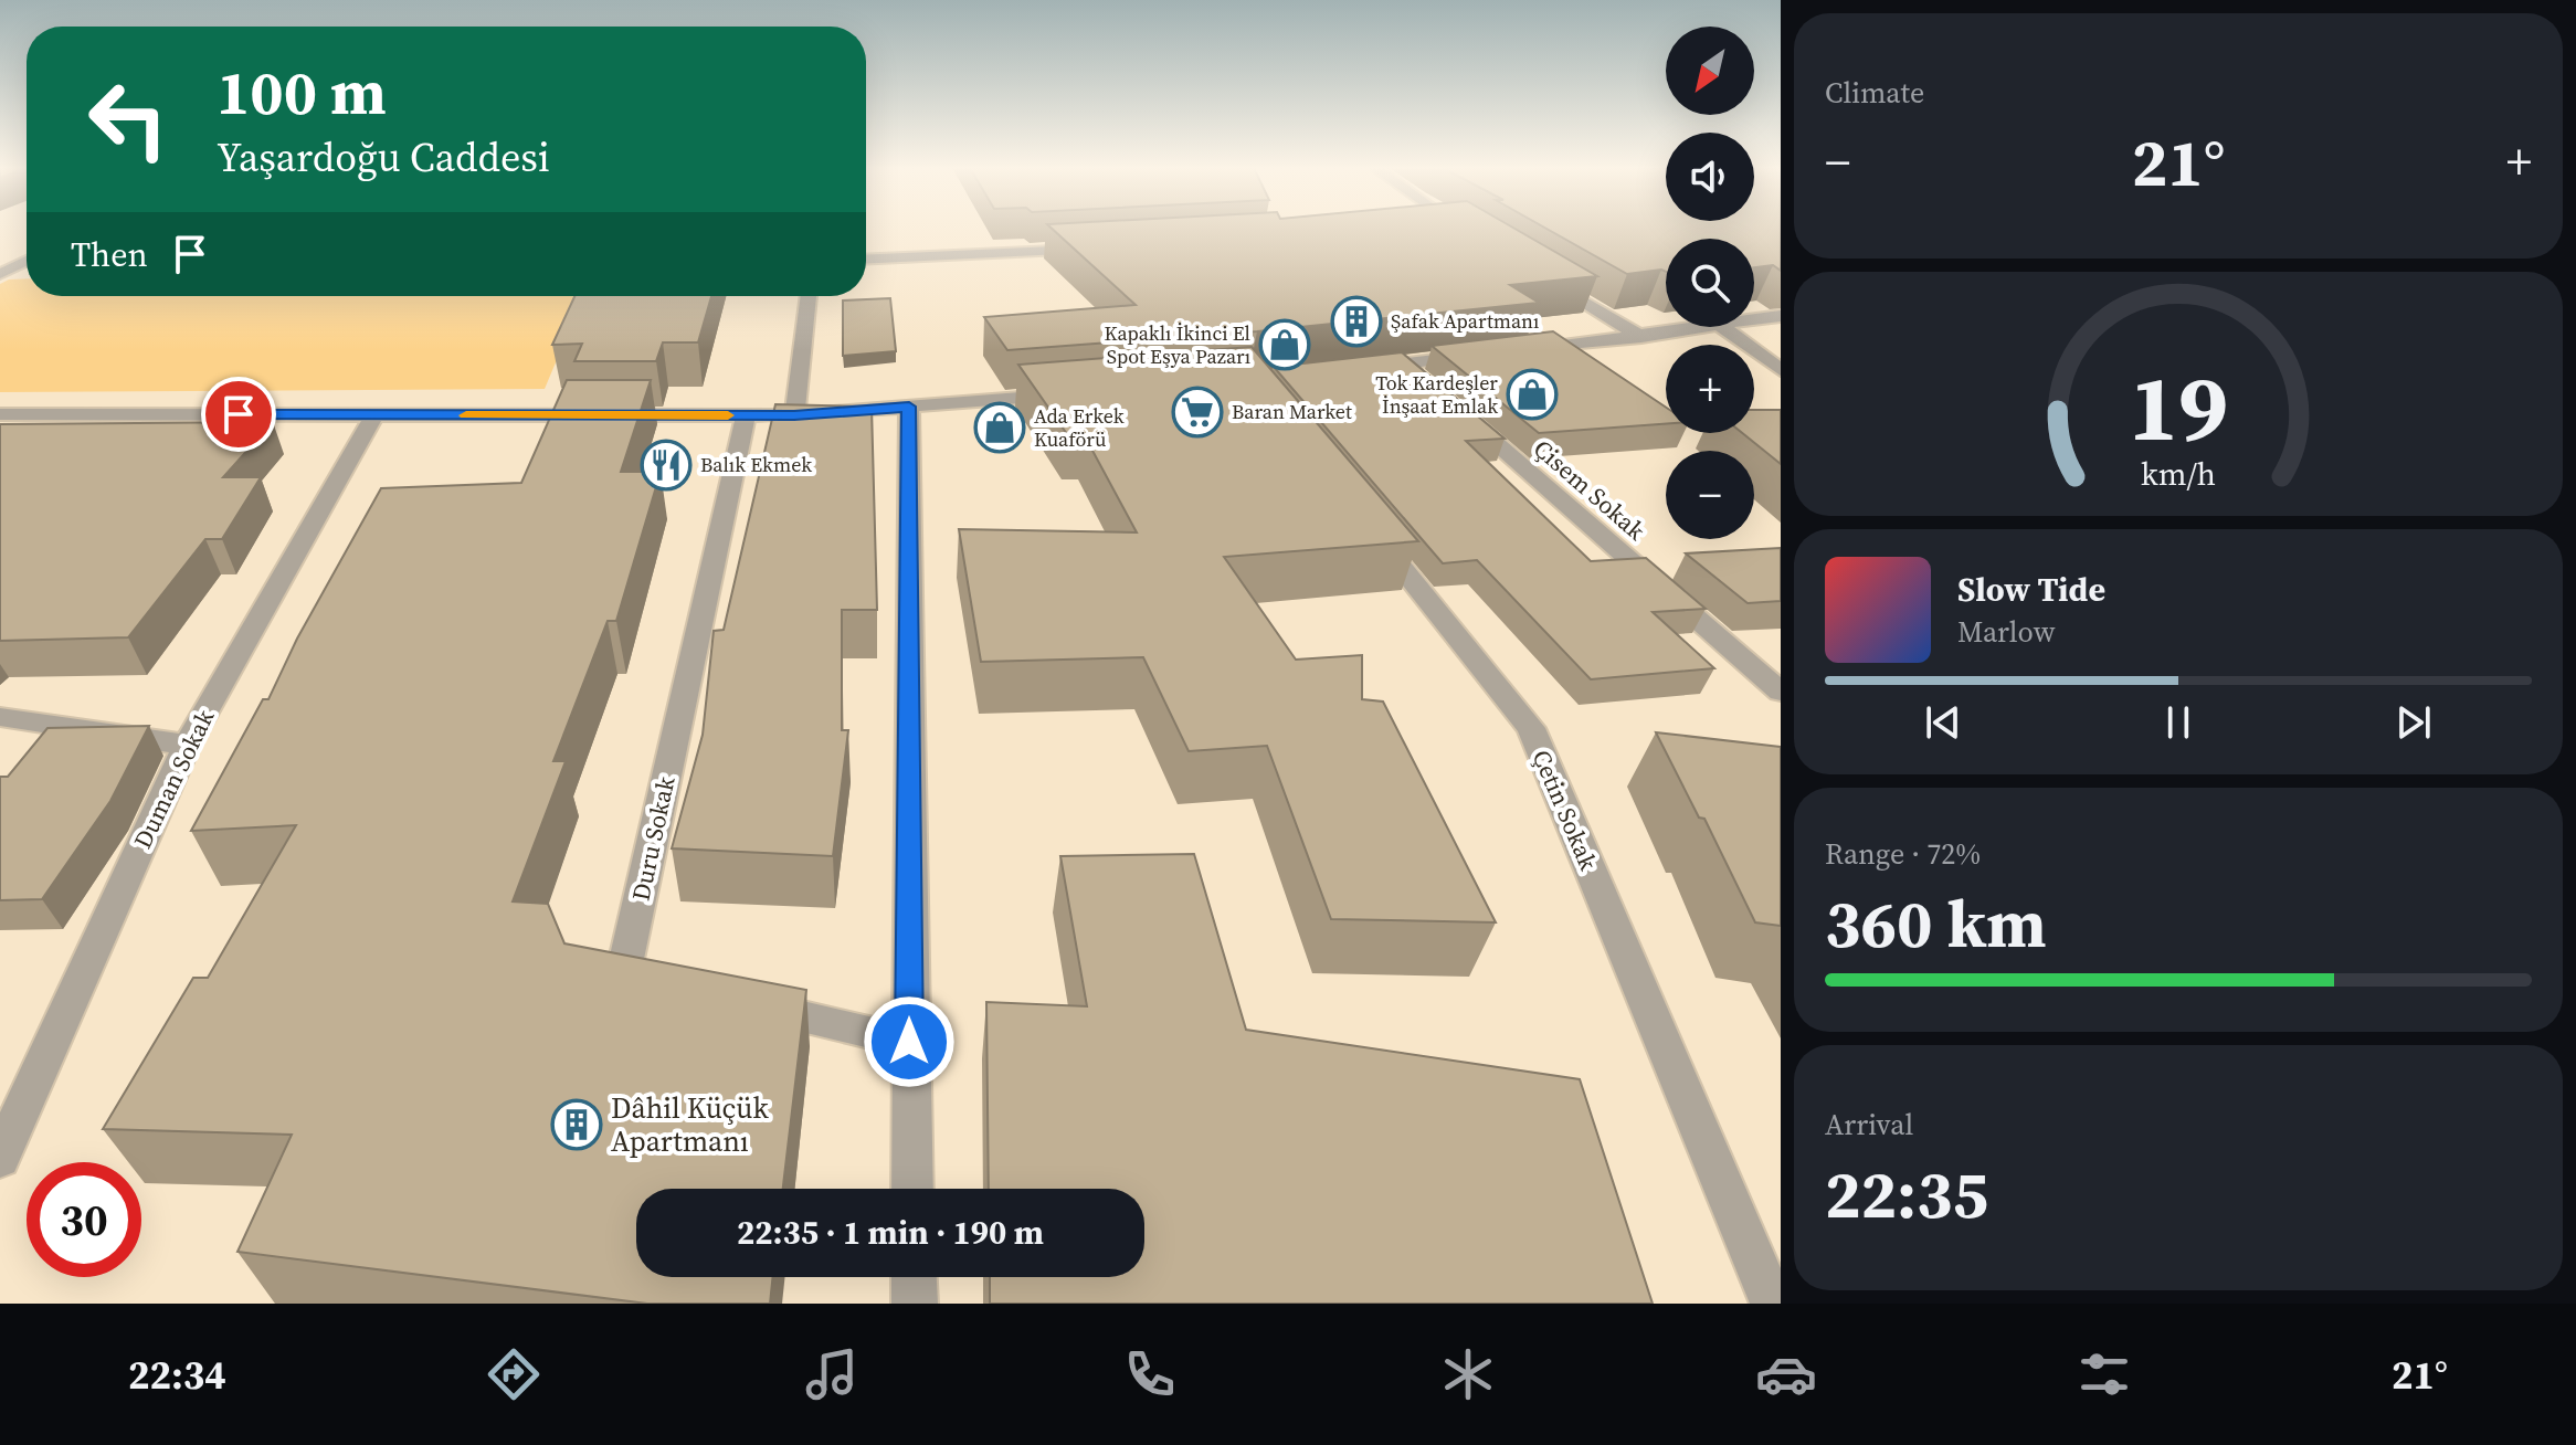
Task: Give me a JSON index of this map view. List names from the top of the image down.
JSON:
{
  "streets": {
    "street": [
      "Çisem Sokak",
      "Duman Sokak",
      "Çetin Sokak",
      "Duru Sokak"
    ]
  },
  "places": {
    "building": ["Şafak Apartmanı", "Dâhil Küçük Apartmanı"],
    "shop": ["Kapaklı İkinci El Spot Eşya Pazarı", "Tok Kardeşler İnşaat Emlak", "Ada Erkek Kuaförü"],
    "supermarket": ["Baran Market"],
    "restaurant": ["Balık Ekmek"]
  },
  "north": "bottom left",
  "page": {
    "tile": [
      "Climate",
      ["Range · 72%", "360 km"],
      ["Arrival", "22:35"]
    ],
    "map_buttons": ["+", "−"],
    "turn": ["100 m", "Yaşardoğu Caddesi"],
    "heat": ["−", "21°", "+"],
    "then": "Then",
    "song": ["Slow Tide", "Marlow"],
    "limit": "30",
    "trip": "22:35 · 1 min · 190 m",
    "tabs": ["22:34", "21°"],
    "gauge": ["19", "km/h"]
  }
}
